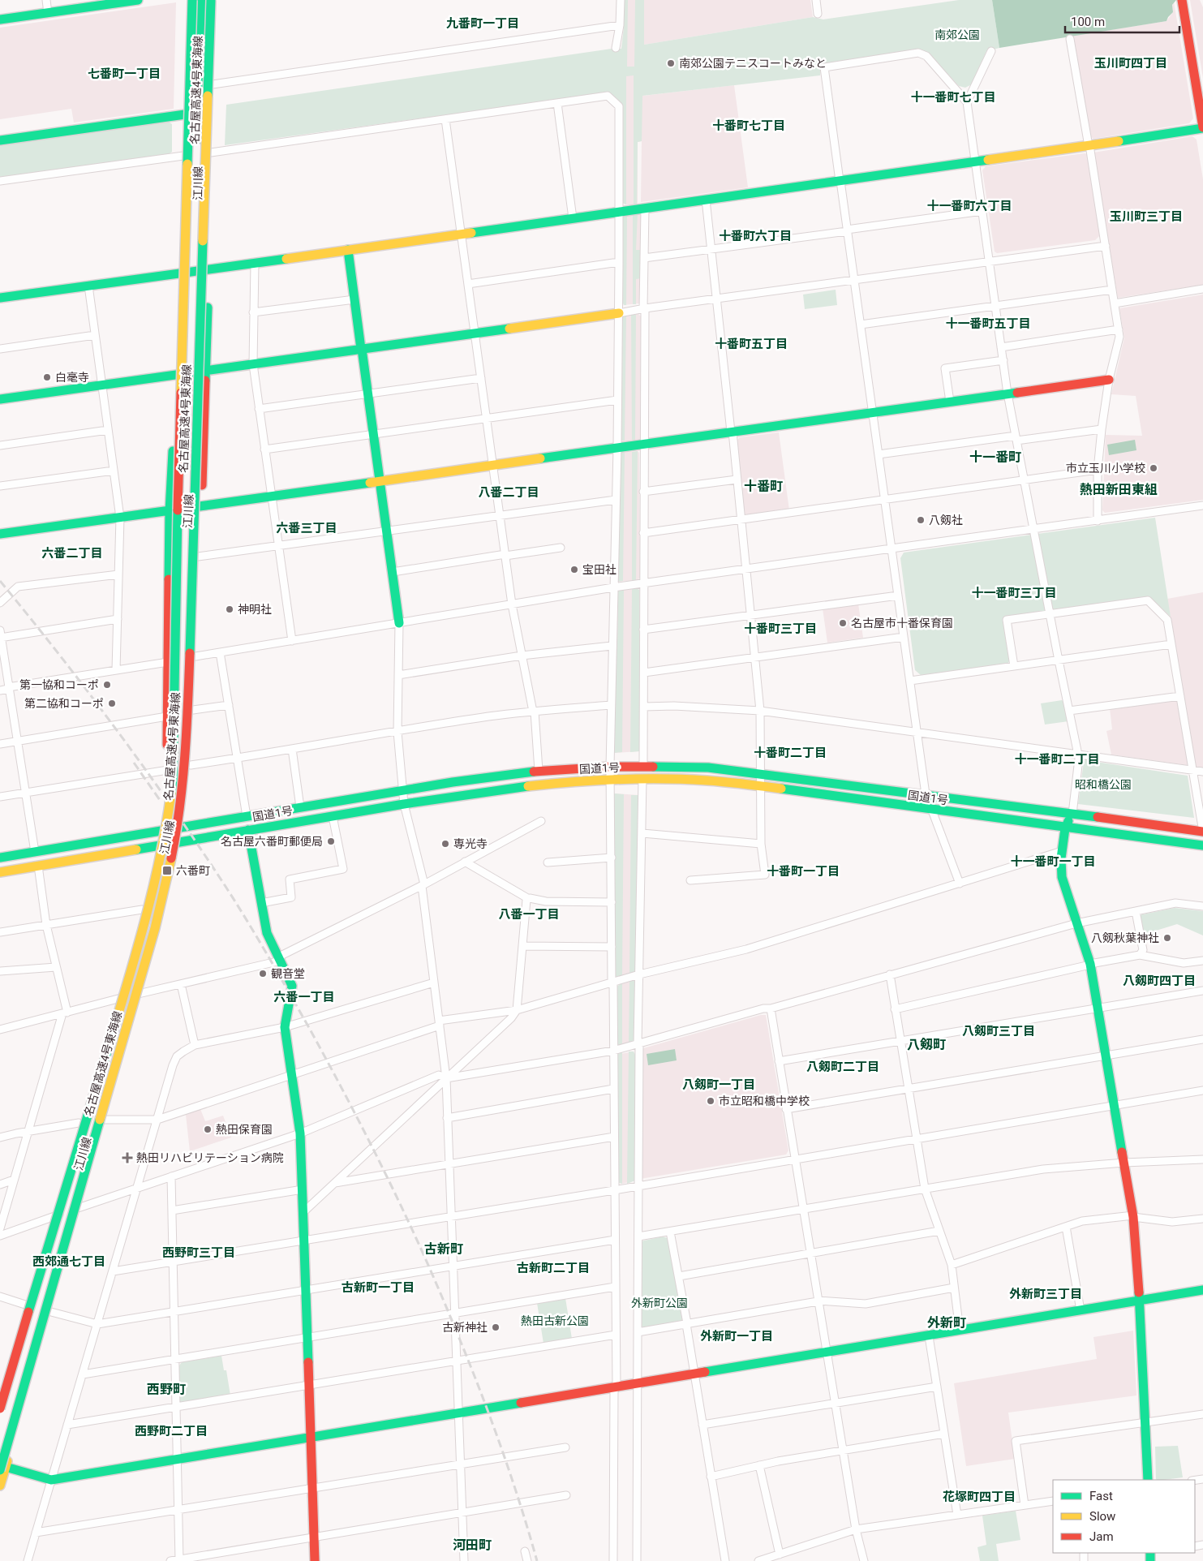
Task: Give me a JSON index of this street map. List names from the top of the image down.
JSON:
{
  "streets": {
    "main road": ["名古屋高速4号東海線", "江川線", "国道1号"]
  },
  "crossings": [
    ["名古屋高速4号東海線", "江川線"],
    ["江川線", "国道1号"]
  ],
  "districts": [
    "九番町一丁目",
    "玉川町四丁目",
    "七番町一丁目",
    "十一番町七丁目",
    "十番町七丁目",
    "十一番町六丁目",
    "玉川町三丁目",
    "十番町六丁目",
    "十一番町五丁目",
    "十番町五丁目",
    "十一番町",
    "十番町",
    "熱田新田東組",
    "八番二丁目",
    "六番三丁目",
    "六番二丁目",
    "十一番町三丁目",
    "十番町三丁目",
    "十番町二丁目",
    "十一番町二丁目",
    "十一番町一丁目",
    "十番町一丁目",
    "八番一丁目",
    "八剱町四丁目",
    "六番一丁目",
    "八剱町三丁目",
    "八剱町",
    "八剱町二丁目",
    "八剱町一丁目",
    "古新町",
    "西野町三丁目",
    "西郊通七丁目",
    "古新町二丁目",
    "古新町一丁目",
    "外新町三丁目",
    "外新町",
    "外新町一丁目",
    "西野町",
    "西野町二丁目",
    "花塚町四丁目",
    "河田町"
  ],
  "parks": [
    "南郊公園",
    "昭和橋公園",
    "外新町公園",
    "熱田古新公園"
  ],
  "places": {
    "other": [
      "南郊公園テニスコートみなと",
      "白毫寺",
      "市立玉川小学校",
      "八剱社",
      "宝田社",
      "神明社",
      "名古屋市十番保育園",
      "第一協和コーポ",
      "第二協和コーポ",
      "名古屋六番町郵便局",
      "専光寺",
      "八剱秋葉神社",
      "観音堂",
      "市立昭和橋中学校",
      "熱田保育園",
      "古新神社"
    ],
    "transit": ["六番町"],
    "health": ["熱田リハビリテーション病院"]
  },
  "legend": ["Fast", "Slow", "Jam"],
  "scale_bar": "100 m"
}
